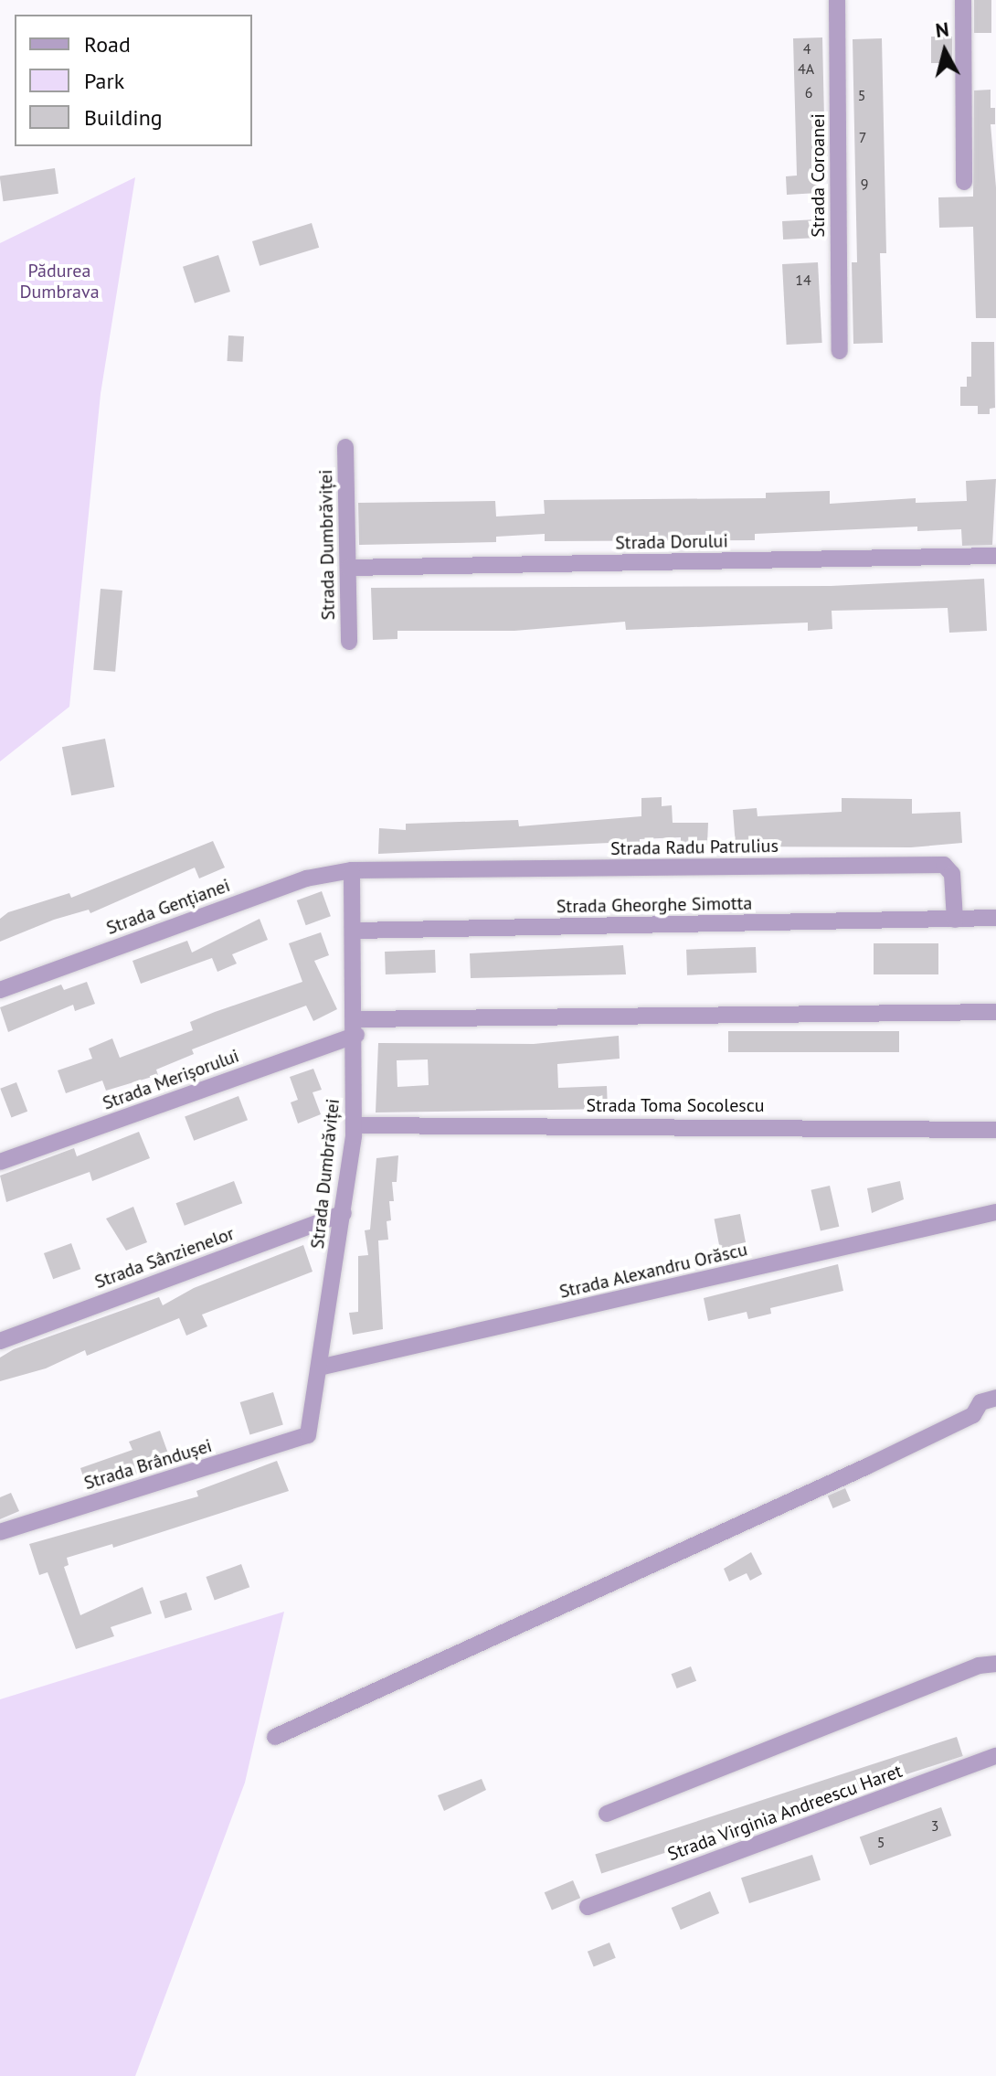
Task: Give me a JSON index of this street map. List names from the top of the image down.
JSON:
{
  "streets": {
    "street": [
      "Strada Coroanei",
      "Strada Dorului",
      "Strada Dumbrăviței",
      "Strada Radu Patrulius",
      "Strada Gheorghe Simotta",
      "Strada Gențianei",
      "Strada Merișorului",
      "Strada Toma Socolescu",
      "Strada Sânzienelor",
      "Strada Alexandru Orăscu",
      "Strada Brândușei",
      "Strada Virginia Andreescu Haret"
    ]
  },
  "crossings": [
    ["Strada Dorului", "Strada Dumbrăviței"],
    ["Strada Dumbrăviței", "Strada Radu Patrulius"],
    ["Strada Dumbrăviței", "Strada Gheorghe Simotta"],
    ["Strada Dumbrăviței", "Strada Gențianei"],
    ["Strada Dumbrăviței", "Strada Merișorului"],
    ["Strada Dumbrăviței", "Strada Toma Socolescu"],
    ["Strada Dumbrăviței", "Strada Sânzienelor"],
    ["Strada Dumbrăviței", "Strada Alexandru Orăscu"],
    ["Strada Dumbrăviței", "Strada Brândușei"],
    ["Strada Radu Patrulius", "Strada Gheorghe Simotta"],
    ["Strada Radu Patrulius", "Strada Gențianei"]
  ],
  "parks": ["Pădurea Dumbrava"],
  "house_numbers": [
    "4",
    "4A",
    "6",
    "5",
    "7",
    "9",
    "14",
    "3",
    "5"
  ],
  "legend": ["Road", "Park", "Building"],
  "north": "top"
}
